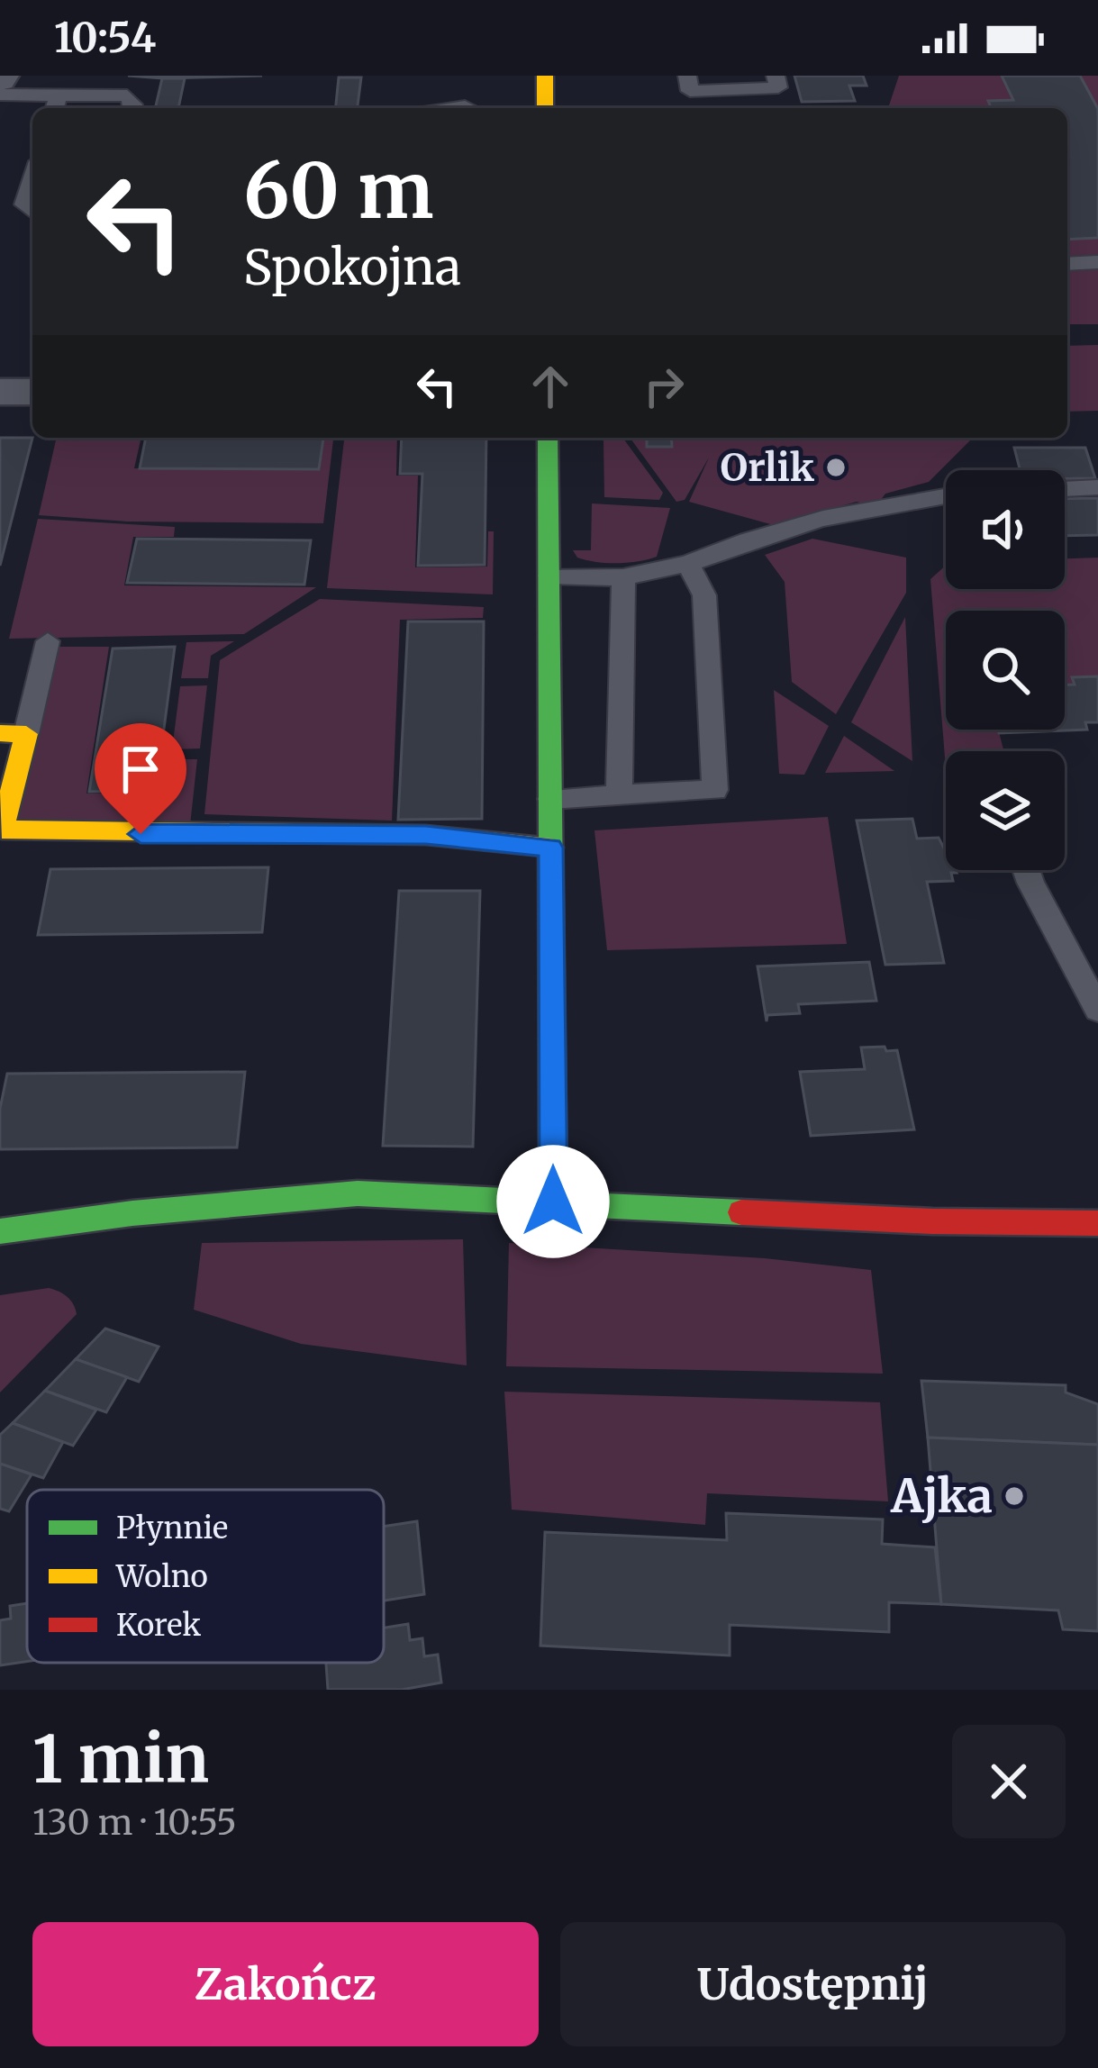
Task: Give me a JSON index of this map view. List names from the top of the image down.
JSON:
{
  "places": ["Orlik", "Ajka"],
  "legend": ["Płynnie", "Wolno", "Korek"],
  "page": {
    "status": "10:54",
    "turn": ["60 m", "Spokojna"],
    "heading": ["1 min", "130 m · 10:55"],
    "buttons": ["Zakończ", "Udostępnij"]
  }
}
